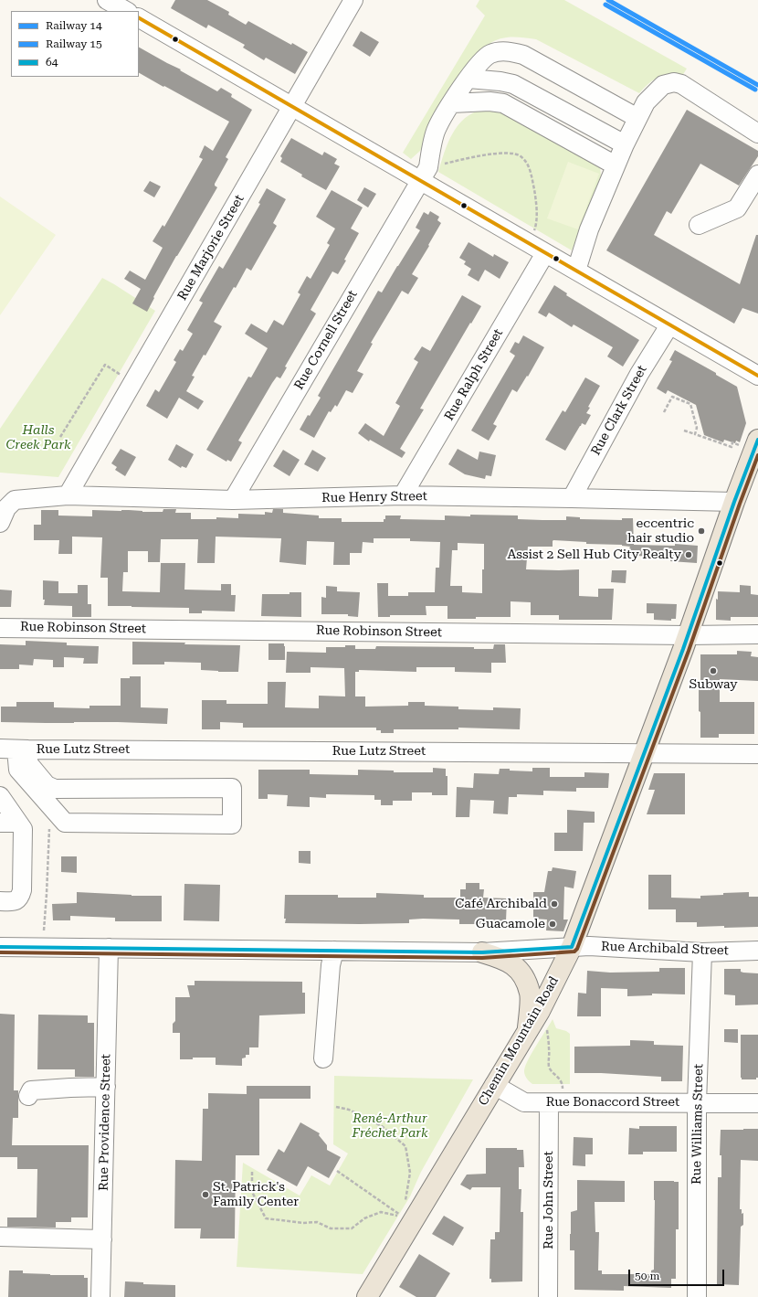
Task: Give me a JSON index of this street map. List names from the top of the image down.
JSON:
{
  "streets": {
    "main road": ["Chemin Mountain Road"],
    "street": [
      "Rue Marjorie Street",
      "Rue Cornell Street",
      "Rue Ralph Street",
      "Rue Clark Street",
      "Rue Henry Street",
      "Rue Robinson Street",
      "Rue Lutz Street",
      "Rue Archibald Street",
      "Rue Bonaccord Street",
      "Rue Providence Street",
      "Rue Williams Street",
      "Rue John Street"
    ]
  },
  "crossings": [
    ["Rue Marjorie Street", "Rue Henry Street"],
    ["Rue Cornell Street", "Rue Henry Street"],
    ["Rue Ralph Street", "Rue Henry Street"],
    ["Rue Clark Street", "Rue Henry Street"],
    ["Rue Henry Street", "Chemin Mountain Road"],
    ["Rue Robinson Street", "Chemin Mountain Road"],
    ["Rue Lutz Street", "Chemin Mountain Road"],
    ["Rue Archibald Street", "Chemin Mountain Road"],
    ["Rue Archibald Street", "Rue Providence Street"],
    ["Rue Archibald Street", "Rue Williams Street"],
    ["Chemin Mountain Road", "Rue Bonaccord Street"],
    ["Rue Bonaccord Street", "Rue Williams Street"],
    ["Rue Bonaccord Street", "Rue John Street"]
  ],
  "parks": ["Halls Creek Park", "René-Arthur Fréchet Park"],
  "places": [
    "eccentric hair studio",
    "Assist 2 Sell Hub City Realty",
    "Subway",
    "Café Archibald",
    "Guacamole",
    "St. Patrick's Family Center"
  ],
  "lines": ["rail line 14", "rail line 15", "transit line 64"],
  "legend": ["Railway 14", "Railway 15", "64"],
  "scale_bar": "50 m"
}
